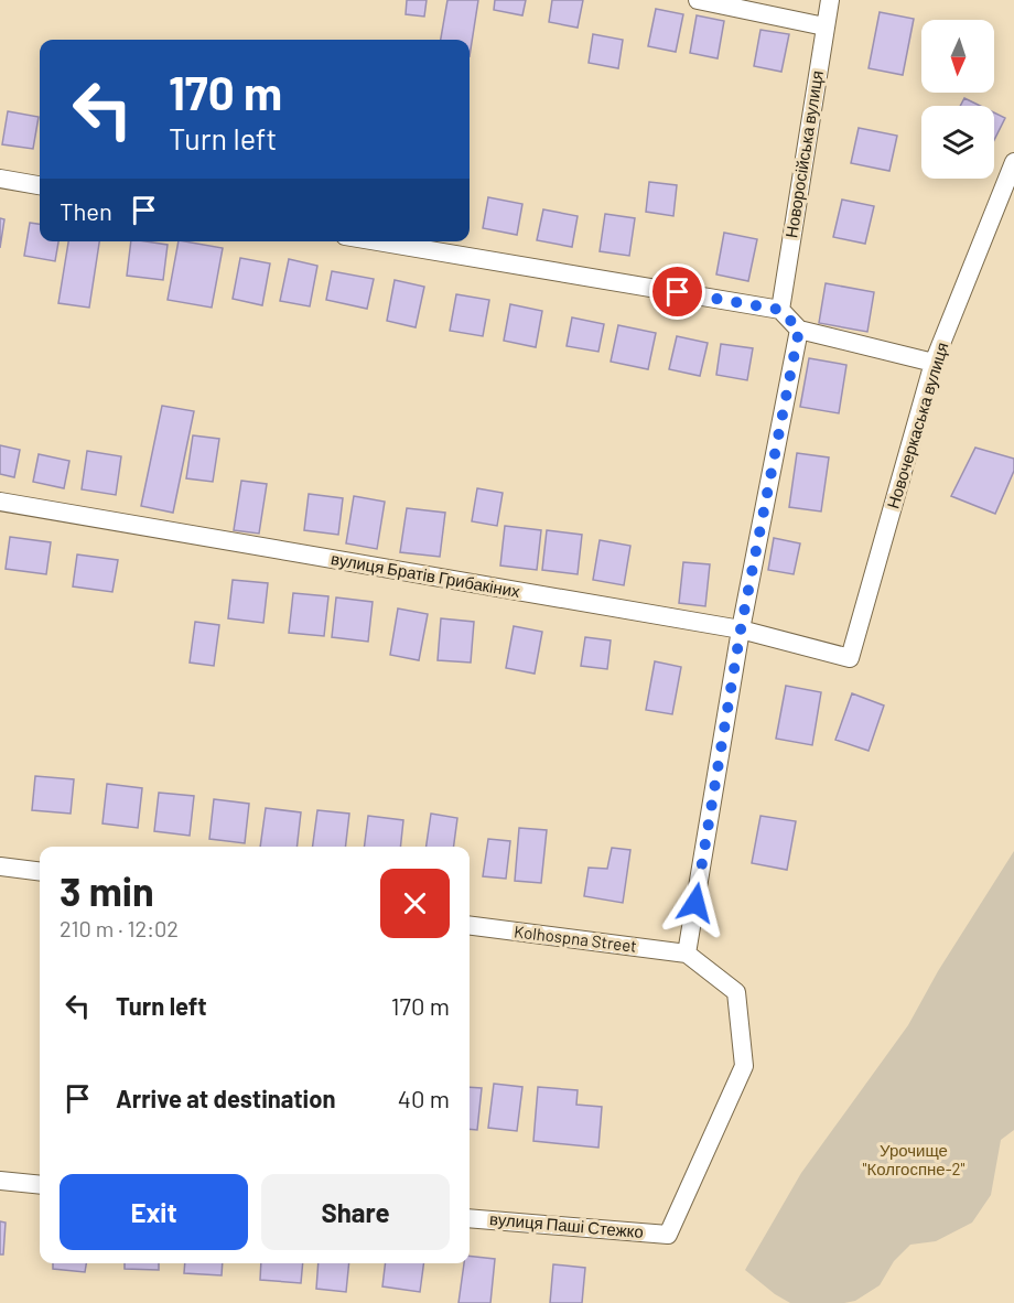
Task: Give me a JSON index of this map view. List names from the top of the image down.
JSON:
{
  "streets": {
    "street": [
      "Новоросійська вулиця",
      "Новочеркаська вулиця",
      "вулиця Братів Грибакіних",
      "Kolhospna Street",
      "вулиця Паші Стежко"
    ]
  },
  "crossings": [
    ["Новочеркаська вулиця", "вулиця Братів Грибакіних"],
    ["Kolhospna Street", "вулиця Паші Стежко"]
  ],
  "parks": ["Урочище \"Колгоспне-2\""],
  "north": "bottom",
  "page": {
    "turn": ["170 m", "Turn left"],
    "then": "Then",
    "heading": ["3 min", "210 m · 12:02"],
    "list": [
      {
        "name": "Turn left",
        "value": "170 m"
      },
      {
        "name": "Arrive at destination",
        "value": "40 m"
      }
    ],
    "buttons": ["Exit", "Share"]
  }
}
